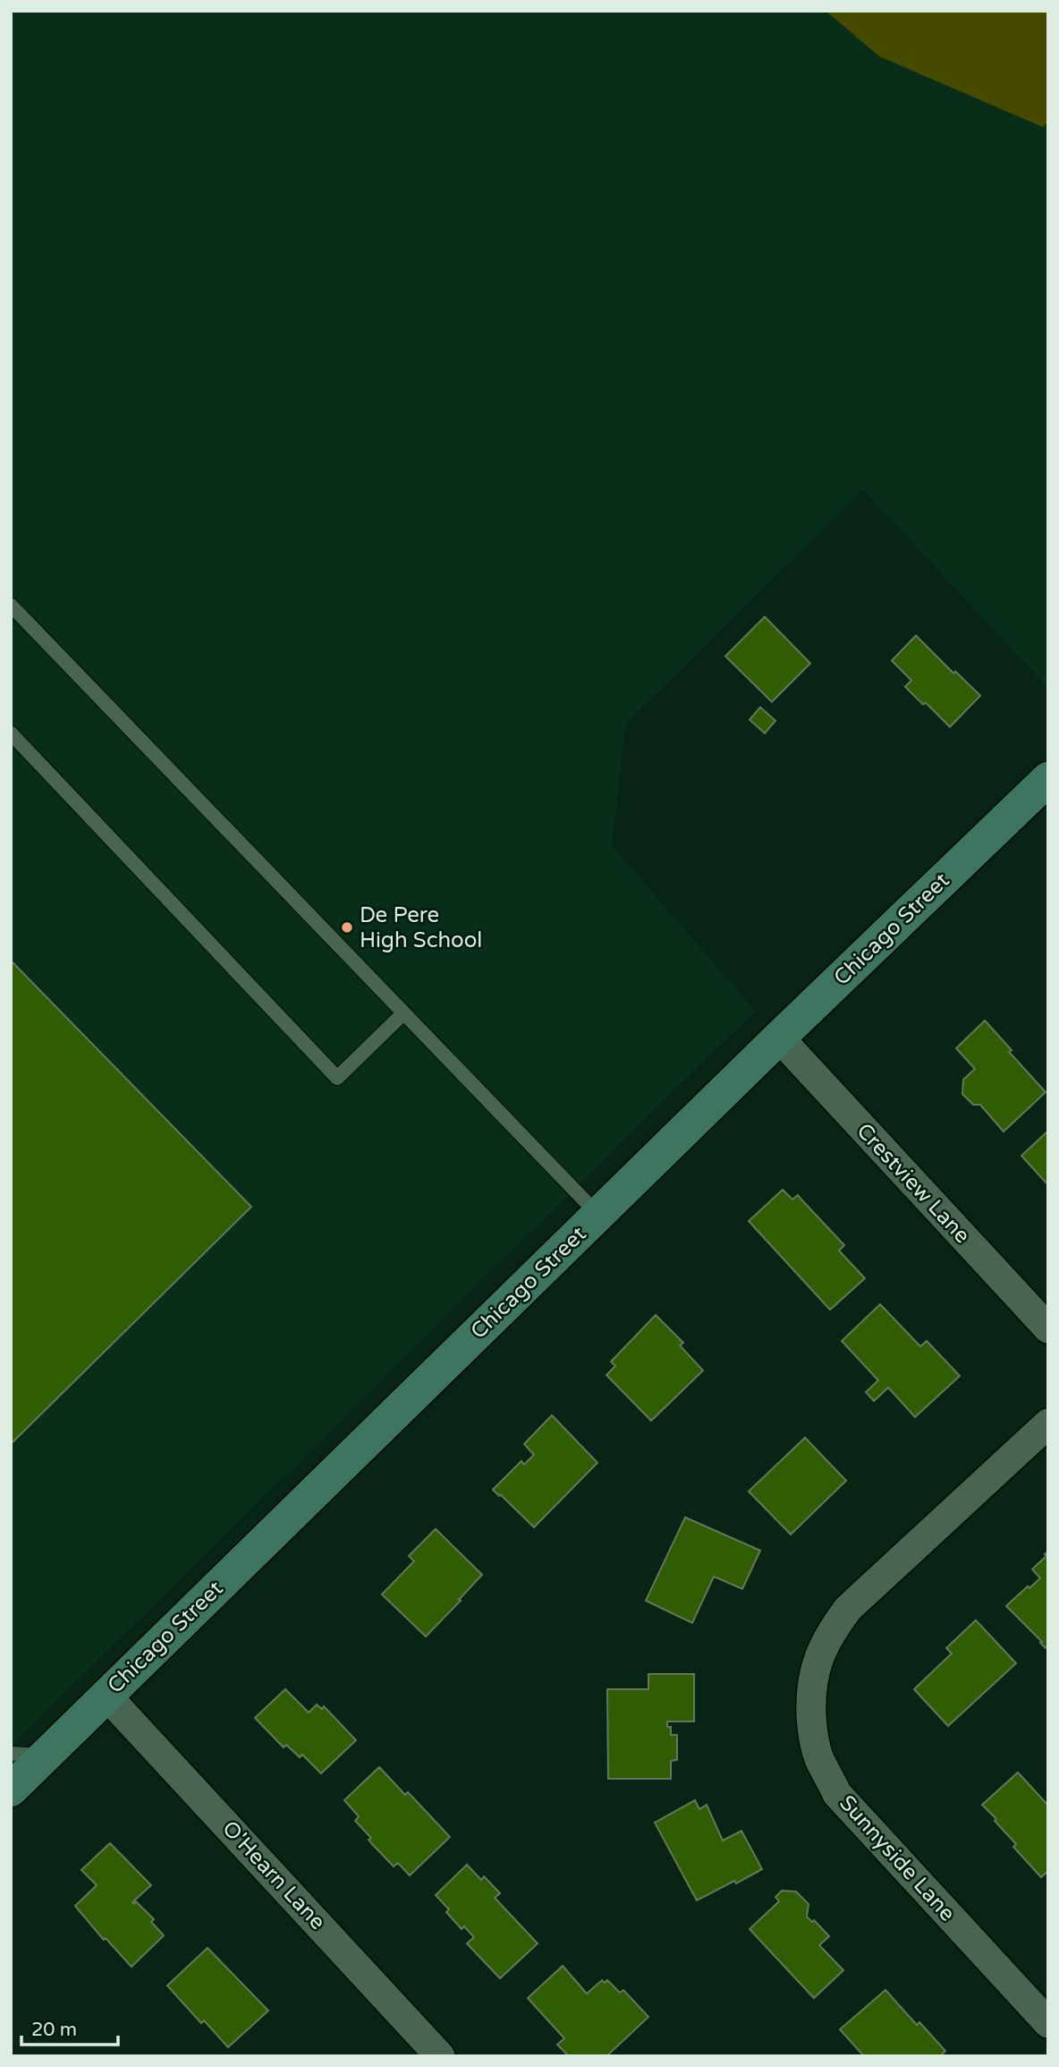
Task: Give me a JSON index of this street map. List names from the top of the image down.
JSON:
{
  "streets": {
    "street": [
      "Chicago Street",
      "Crestview Lane",
      "Sunnyside Lane",
      "O'Hearn Lane"
    ]
  },
  "crossings": [
    ["Chicago Street", "Crestview Lane"],
    ["Chicago Street", "O'Hearn Lane"]
  ],
  "places": ["De Pere High School"],
  "scale_bar": "20 m"
}
